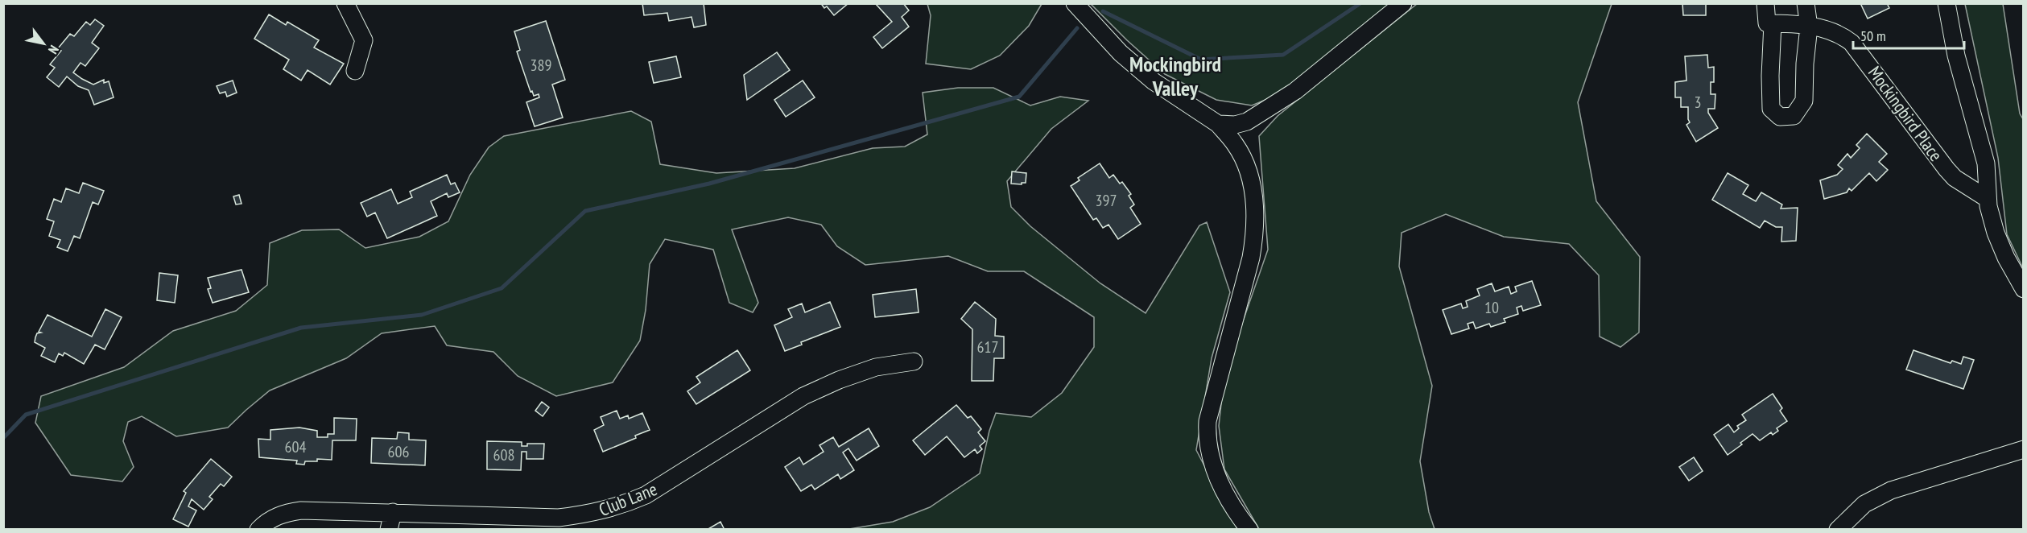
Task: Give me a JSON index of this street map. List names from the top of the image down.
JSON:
{
  "streets": {
    "street": ["Mockingbird Place", "Club Lane"]
  },
  "districts": ["Mockingbird Valley"],
  "house_numbers": [
    "389",
    "3",
    "397",
    "10",
    "617",
    "604",
    "606",
    "608"
  ],
  "scale_bar": "50 m",
  "north": "bottom right"
}
